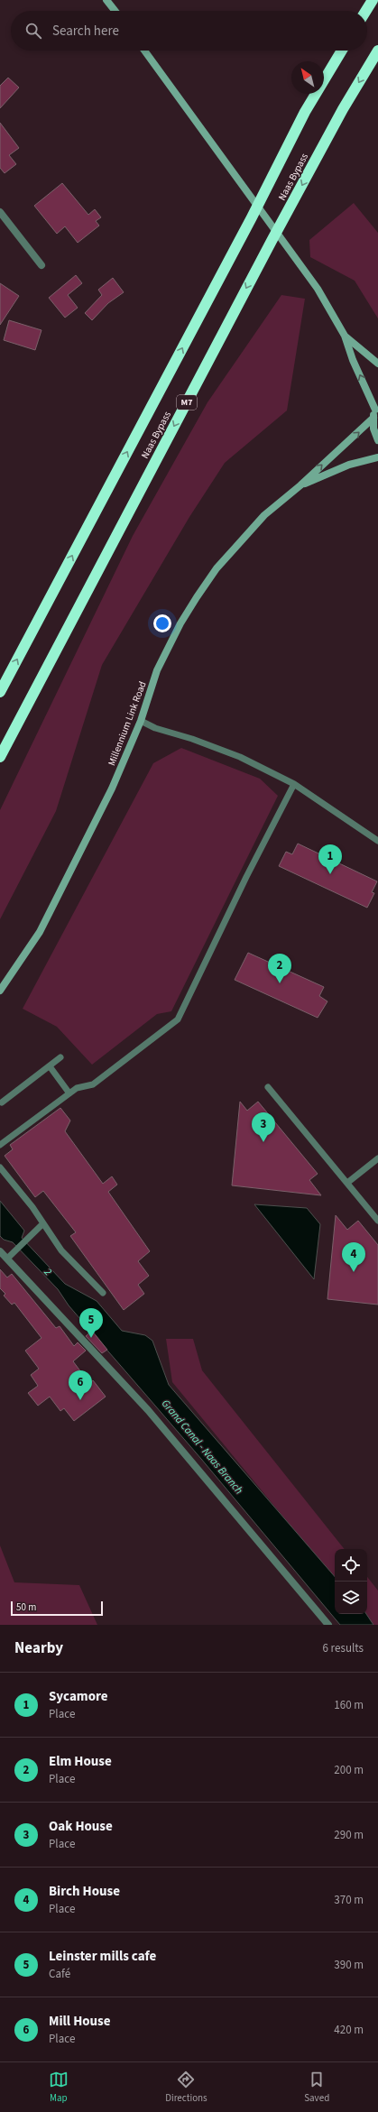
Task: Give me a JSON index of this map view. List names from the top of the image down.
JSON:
{
  "streets": {
    "highway": ["Naas Bypass", "M7"],
    "main road": ["Millennium Link Road"]
  },
  "water": ["2", "Grand Canal - Naas Branch"],
  "scale_bar": "50 m",
  "north": "top left",
  "page": {
    "search": "Search here",
    "pins": [
      "1",
      "2",
      "3",
      "4",
      "5",
      "6"
    ],
    "scale": "50 m",
    "heading": ["Nearby", "6 results"],
    "list": [
      {
        "mark": "1",
        "name": "Sycamore",
        "note": "Place",
        "value": "160 m"
      },
      {
        "mark": "2",
        "name": "Elm House",
        "note": "Place",
        "value": "200 m"
      },
      {
        "mark": "3",
        "name": "Oak House",
        "note": "Place",
        "value": "290 m"
      },
      {
        "mark": "4",
        "name": "Birch House",
        "note": "Place",
        "value": "370 m"
      },
      {
        "mark": "5",
        "name": "Leinster mills cafe",
        "note": "Café",
        "value": "390 m"
      },
      {
        "mark": "6",
        "name": "Mill House",
        "note": "Place",
        "value": "420 m"
      }
    ],
    "nav": ["Map", "Directions", "Saved"]
  }
}
